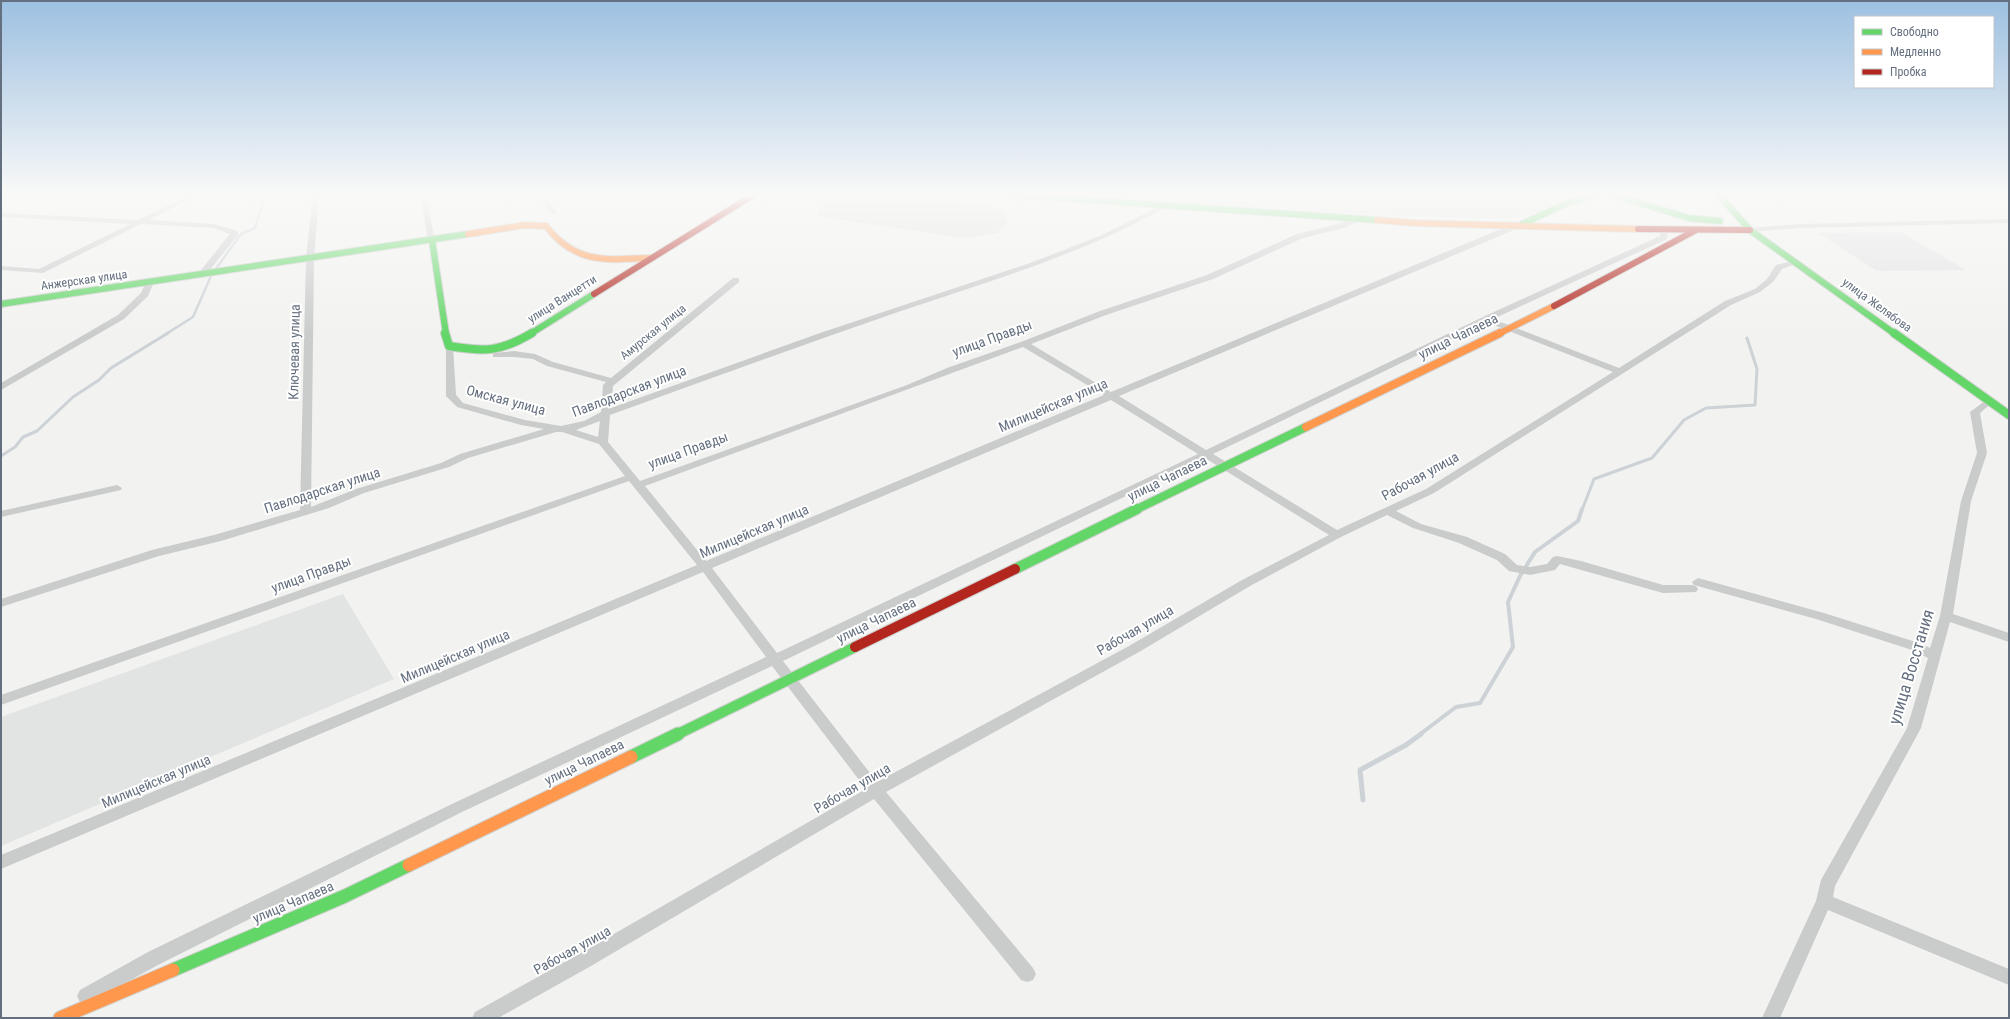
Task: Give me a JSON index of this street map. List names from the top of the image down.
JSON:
{
  "streets": {
    "street": [
      "Анжерская улица",
      "улица Ванцетти",
      "улица Желябова",
      "Амурская улица",
      "улица Чапаева",
      "улица Правды",
      "Ключевая улица",
      "Павлодарская улица",
      "Омская улица",
      "Милицейская улица",
      "Рабочая улица",
      "улица Восстания"
    ]
  },
  "crossings": [
    ["Анжерская улица", "улица Ванцетти"],
    ["Анжерская улица", "Ключевая улица"],
    ["улица Ванцетти", "Омская улица"],
    ["улица Желябова", "Рабочая улица"],
    ["улица Желябова", "улица Восстания"],
    ["Амурская улица", "Павлодарская улица"],
    ["Амурская улица", "Омская улица"],
    ["Ключевая улица", "Павлодарская улица"],
    ["Павлодарская улица", "Омская улица"]
  ],
  "legend": ["Свободно", "Медленно", "Пробка"]
}
